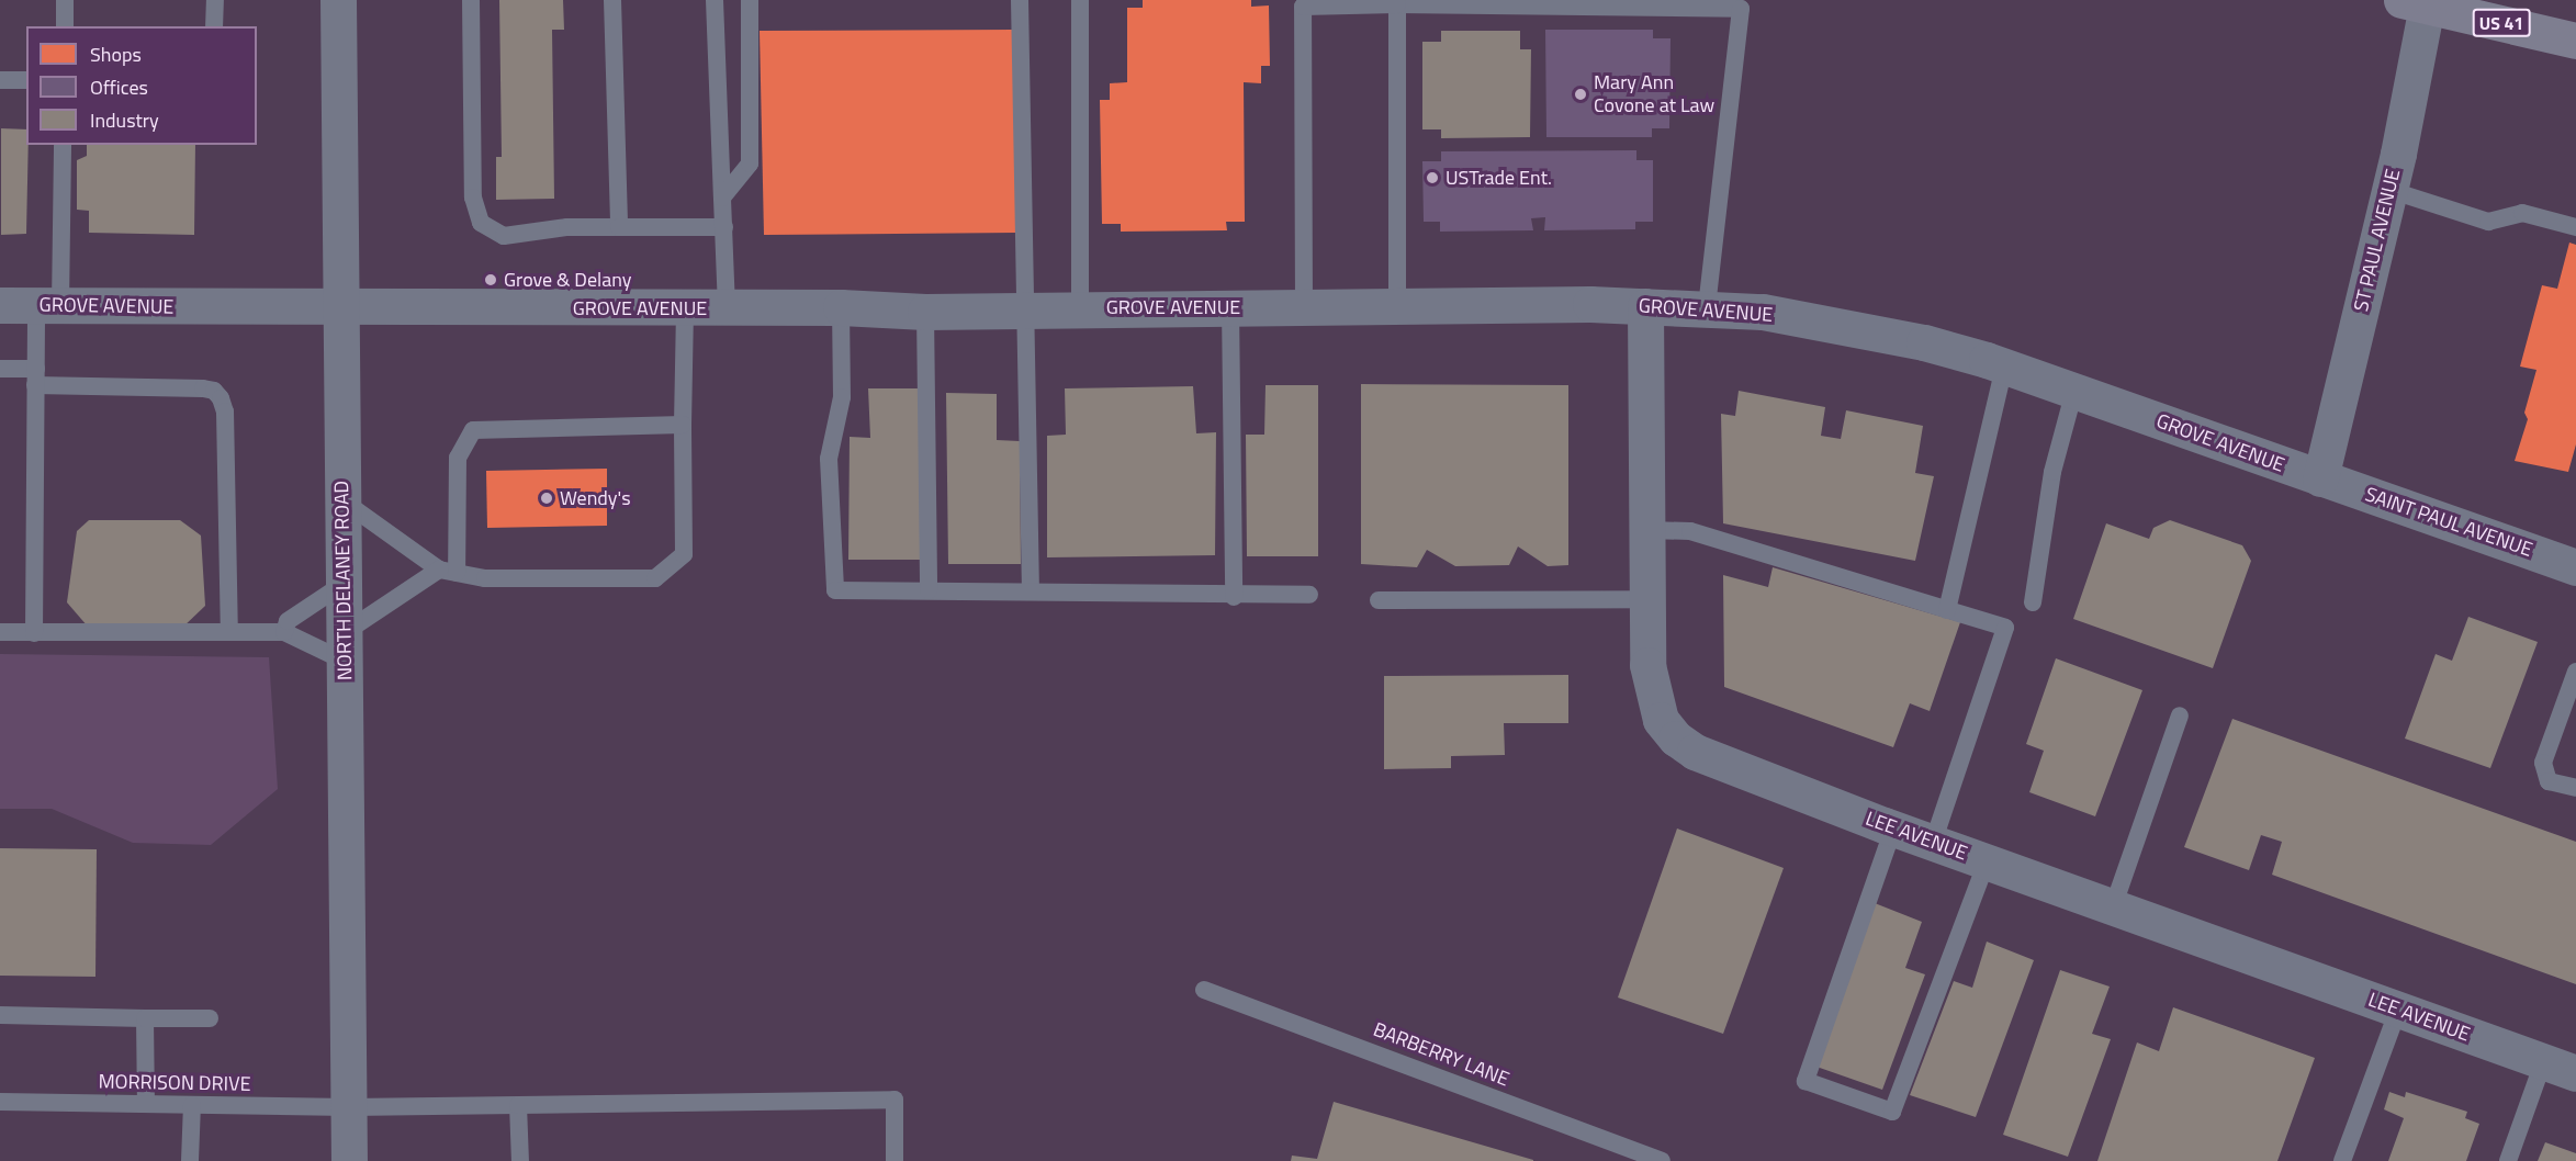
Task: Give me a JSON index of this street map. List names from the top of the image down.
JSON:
{
  "streets": {
    "highway": ["US 41"],
    "street": [
      "ST PAUL AVENUE",
      "GROVE AVENUE",
      "SAINT PAUL AVENUE",
      "NORTH DELANEY ROAD",
      "LEE AVENUE"
    ],
    "lane": ["BARBERRY LANE", "MORRISON DRIVE"]
  },
  "crossings": [
    ["US 41", "ST PAUL AVENUE"],
    ["ST PAUL AVENUE", "GROVE AVENUE"],
    ["ST PAUL AVENUE", "SAINT PAUL AVENUE"],
    ["GROVE AVENUE", "SAINT PAUL AVENUE"],
    ["GROVE AVENUE", "NORTH DELANEY ROAD"],
    ["GROVE AVENUE", "LEE AVENUE"],
    ["NORTH DELANEY ROAD", "MORRISON DRIVE"]
  ],
  "places": [
    "Mary Ann Covone at Law",
    "USTrade Ent.",
    "Grove & Delany",
    "Wendy's"
  ],
  "legend": ["Shops", "Offices", "Industry"]
}
